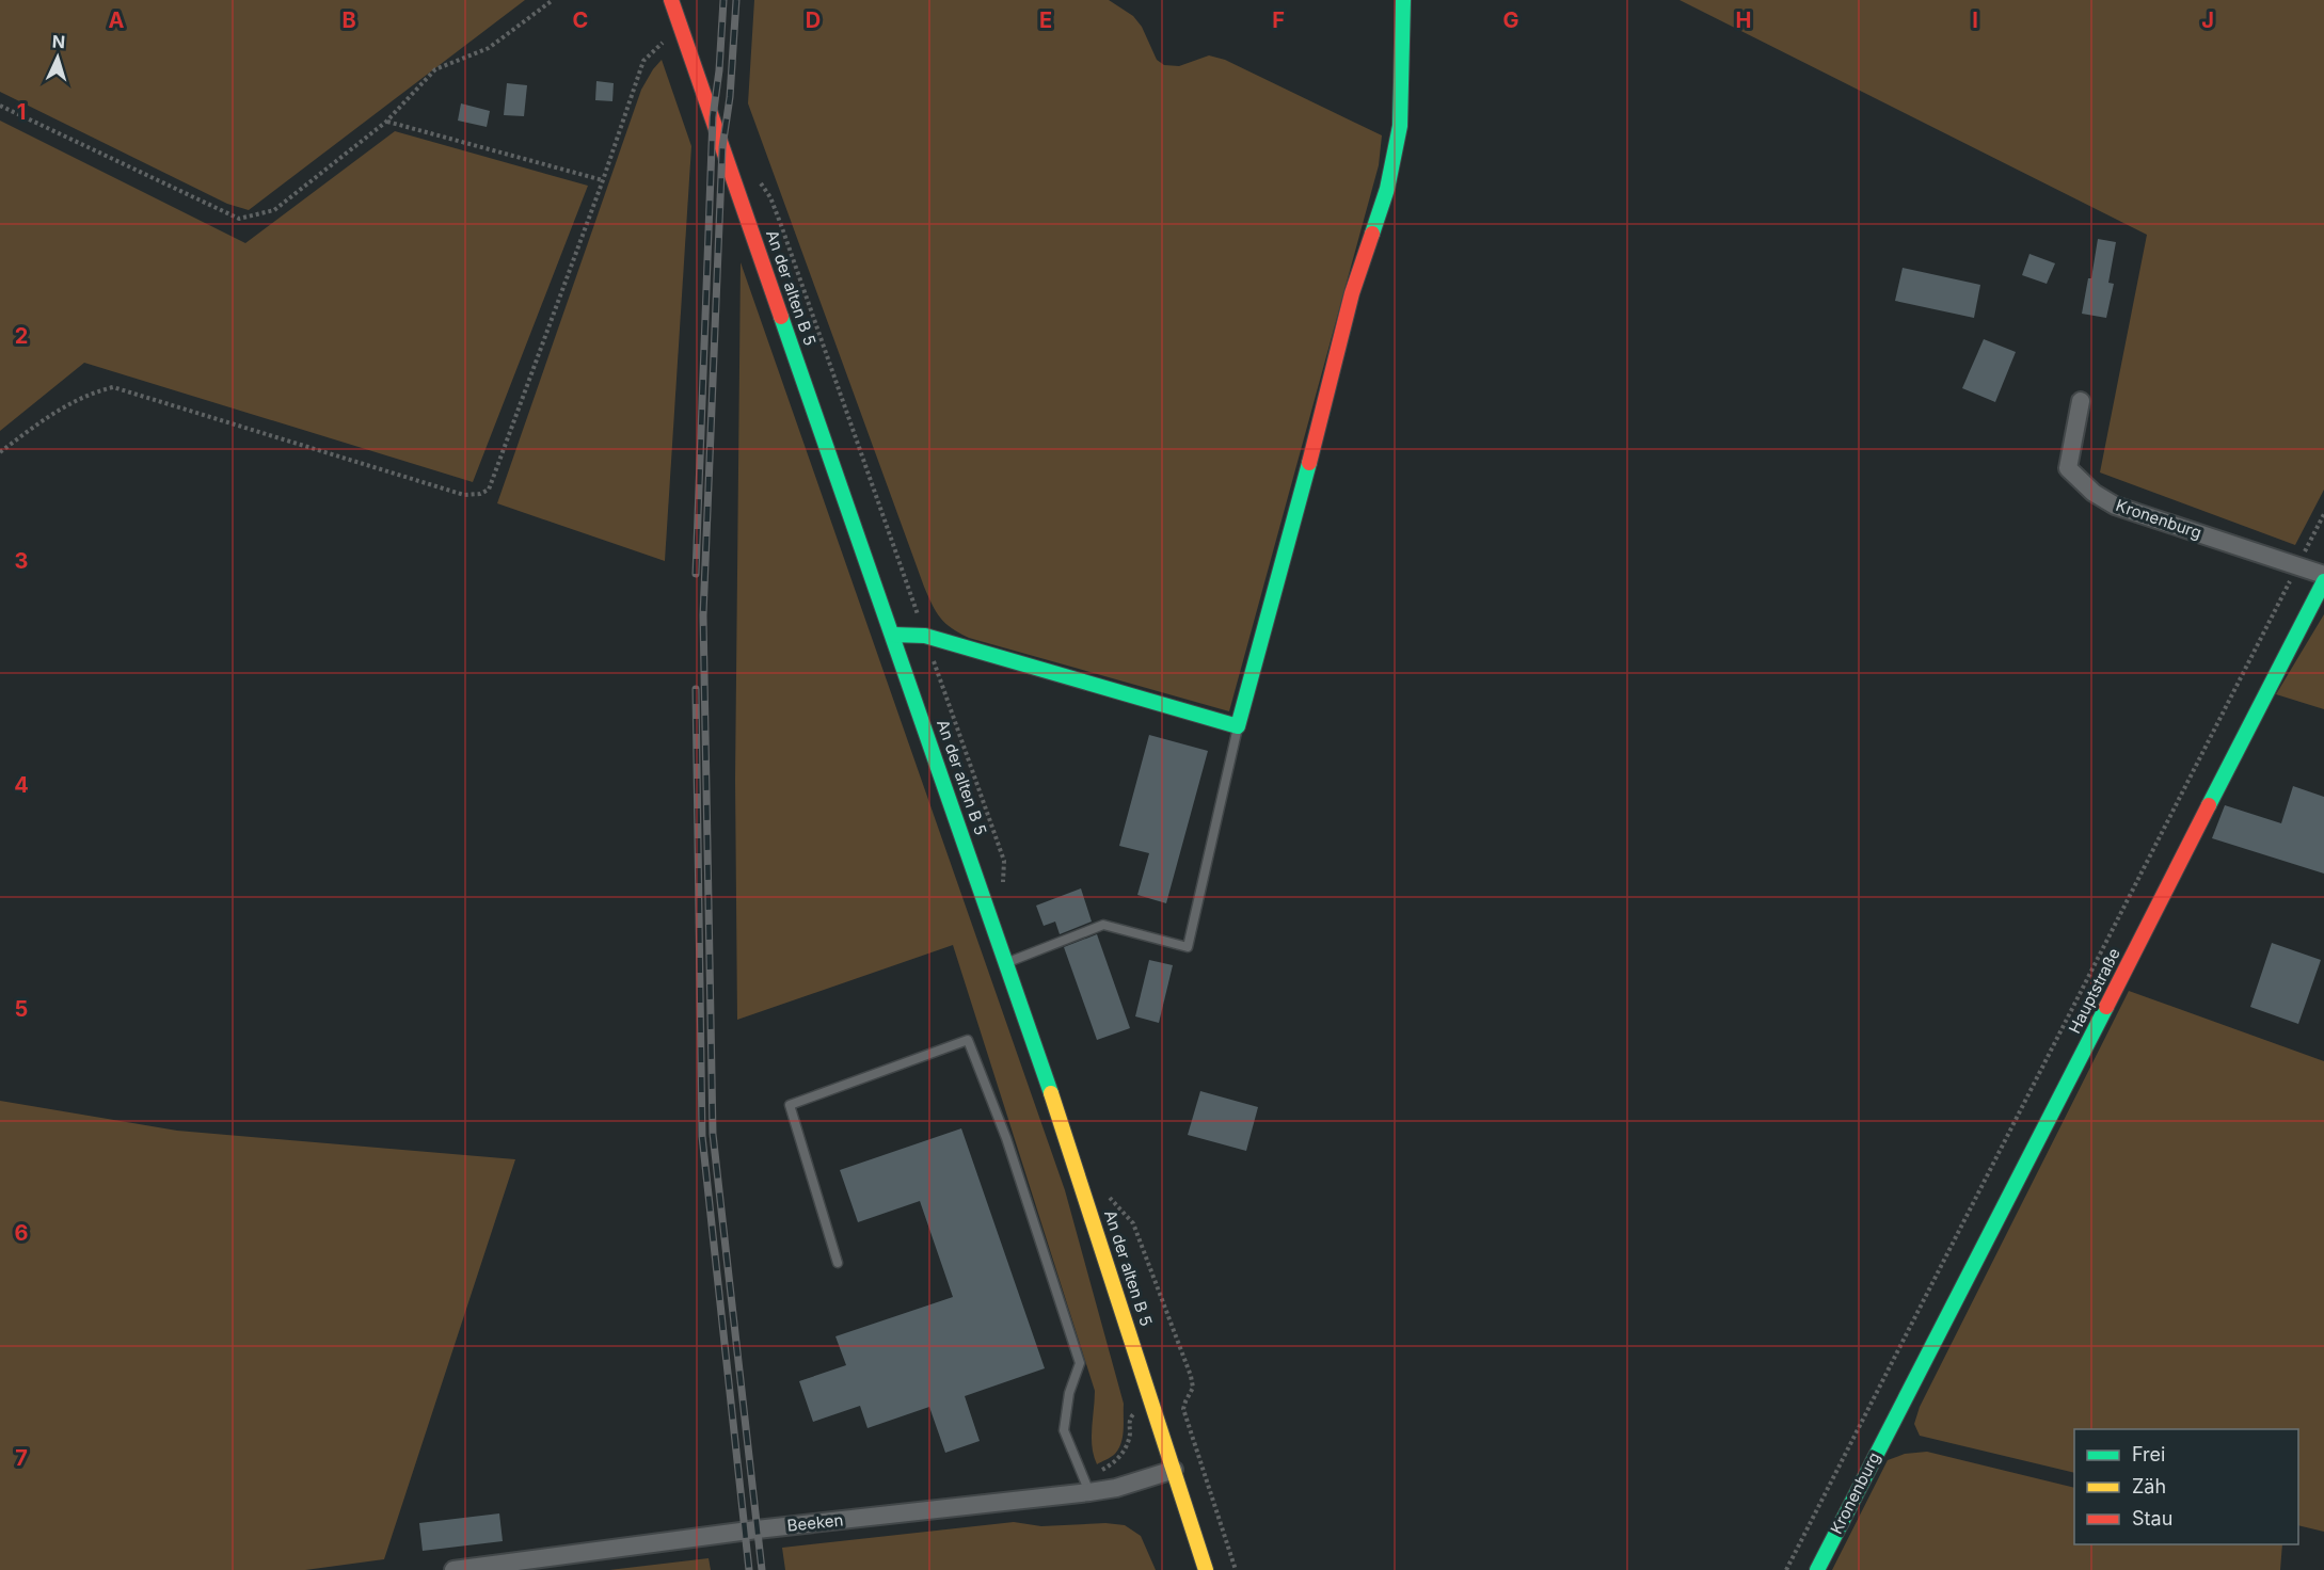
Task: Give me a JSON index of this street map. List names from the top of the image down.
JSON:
{
  "streets": {
    "main road": ["An der alten B 5", "Kronenburg", "Hauptstraße"],
    "street": ["Beeken"]
  },
  "crossings": [
    ["An der alten B 5", "Beeken"],
    ["Kronenburg", "Hauptstraße"]
  ],
  "legend": ["Frei", "Zäh", "Stau"],
  "north": "top",
  "grid": {
    "columns": [
      "A",
      "B",
      "C",
      "D",
      "E",
      "F",
      "G",
      "H",
      "I",
      "J"
    ],
    "rows": [
      "1",
      "2",
      "3",
      "4",
      "5",
      "6",
      "7"
    ]
  }
}
